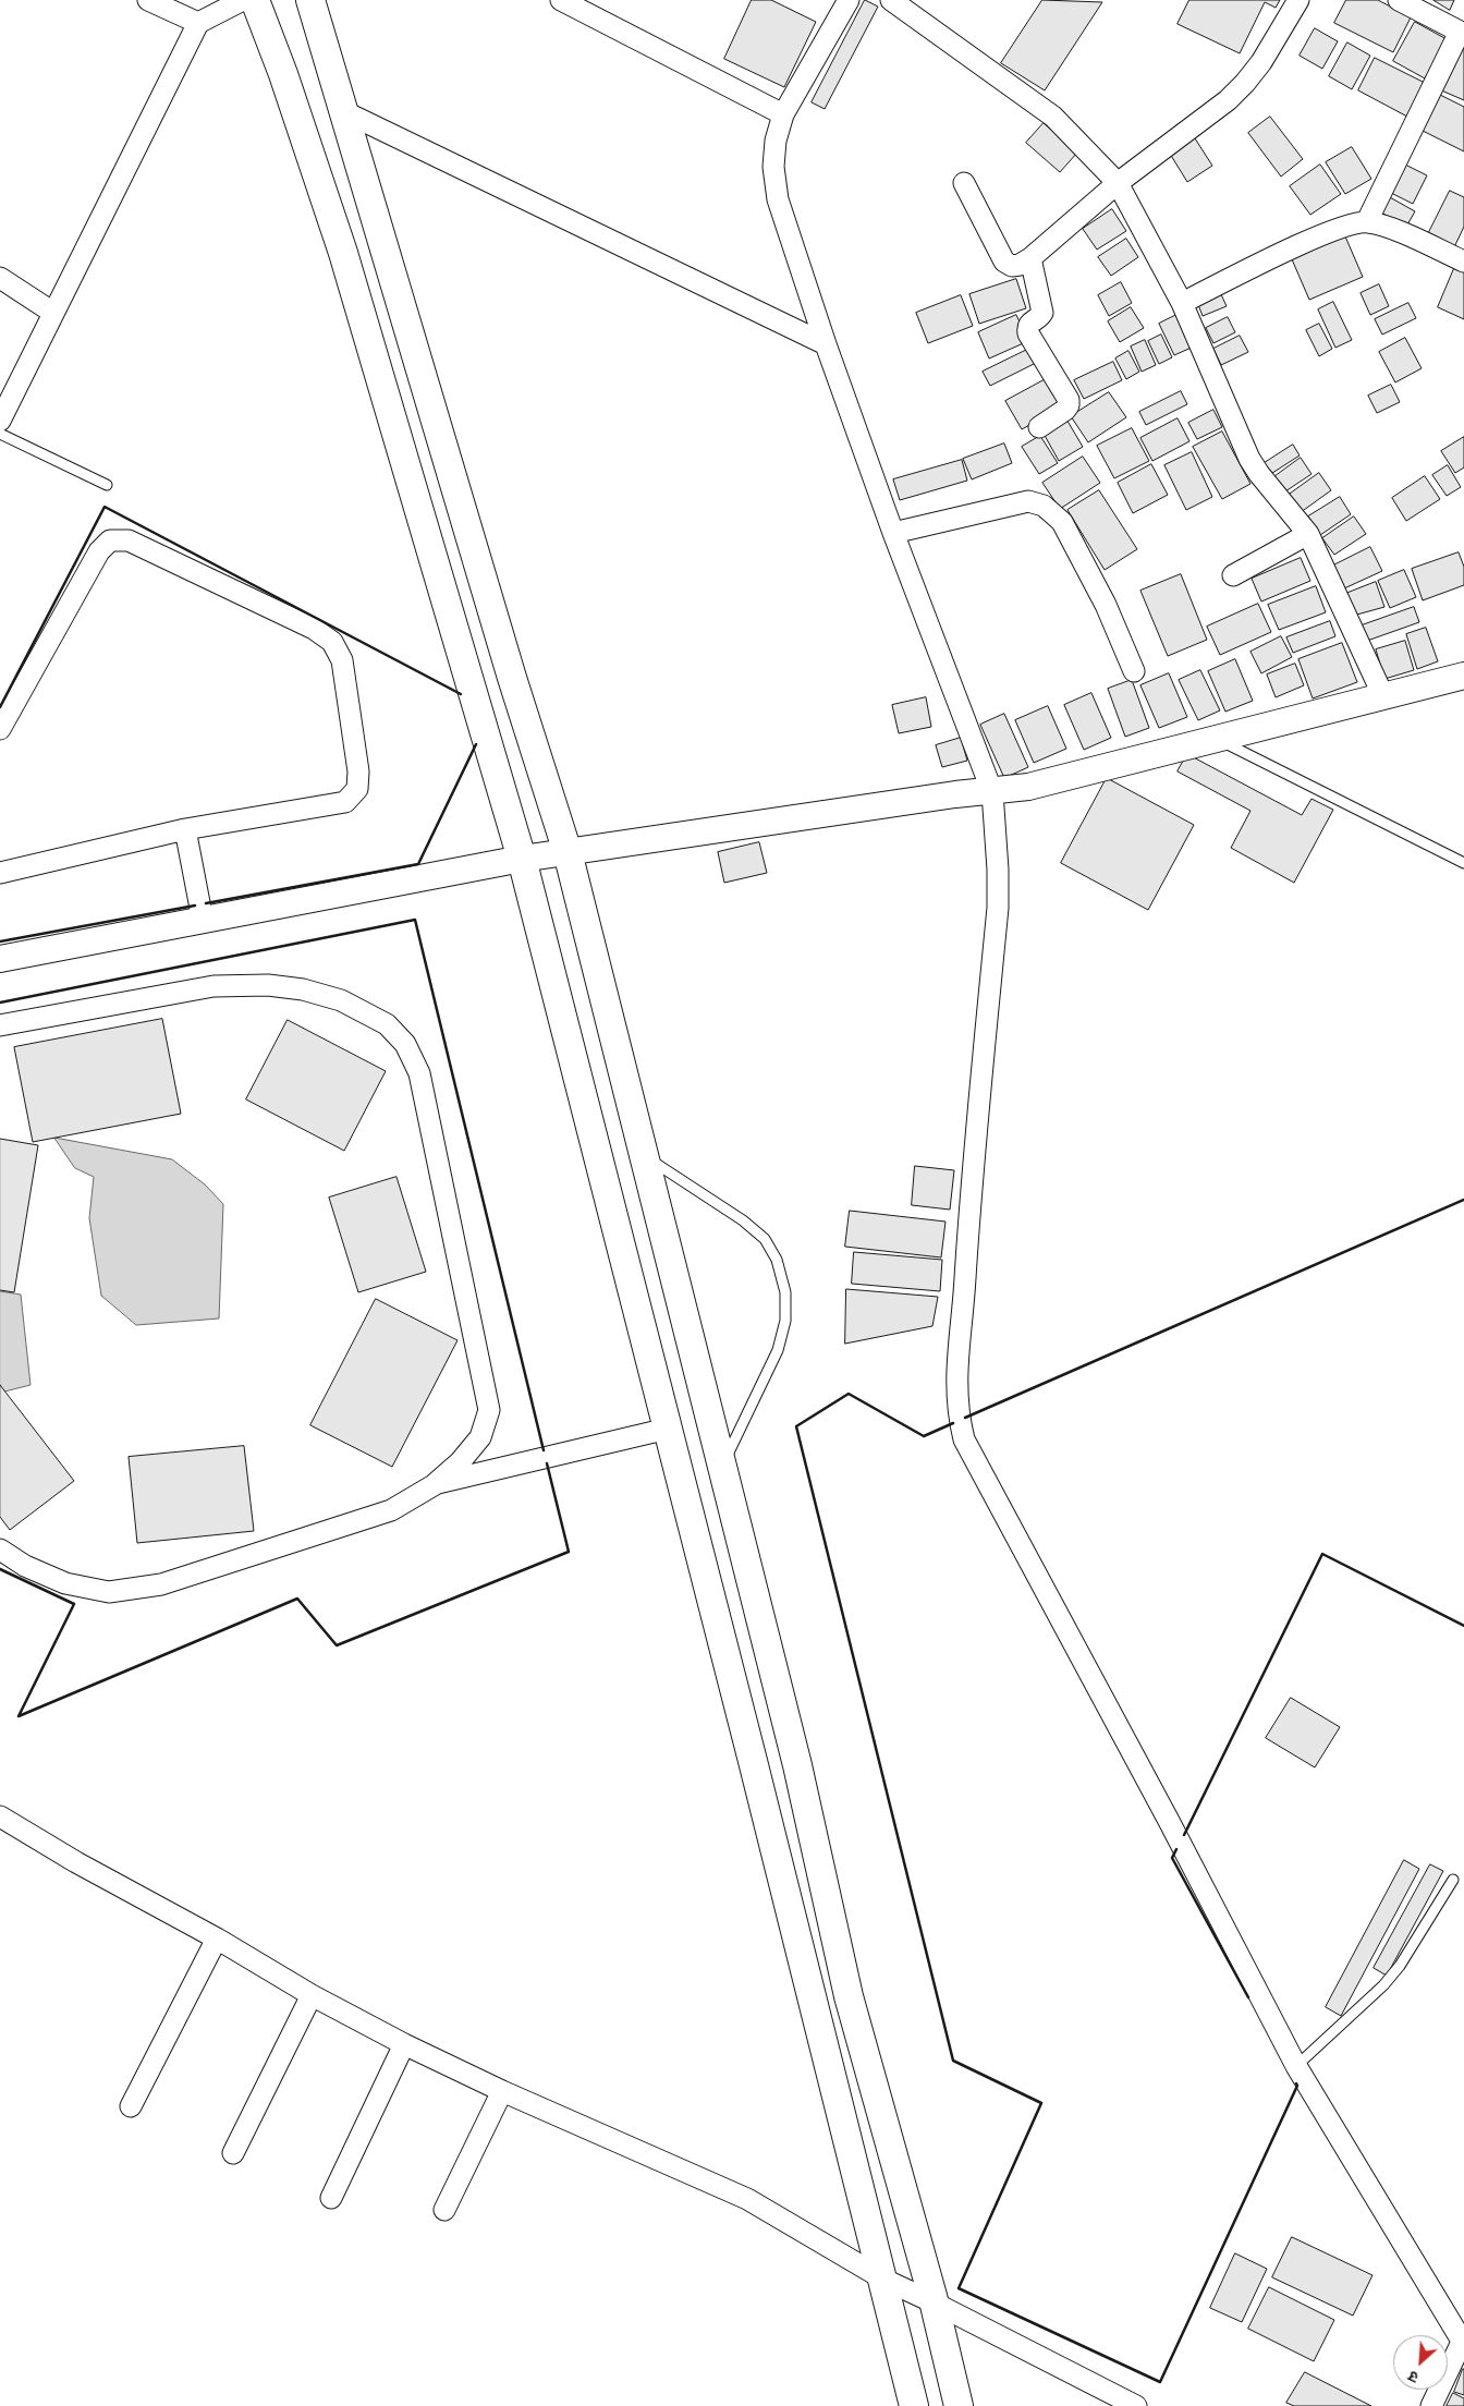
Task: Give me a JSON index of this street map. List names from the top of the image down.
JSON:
{
  "north": "bottom left"
}
